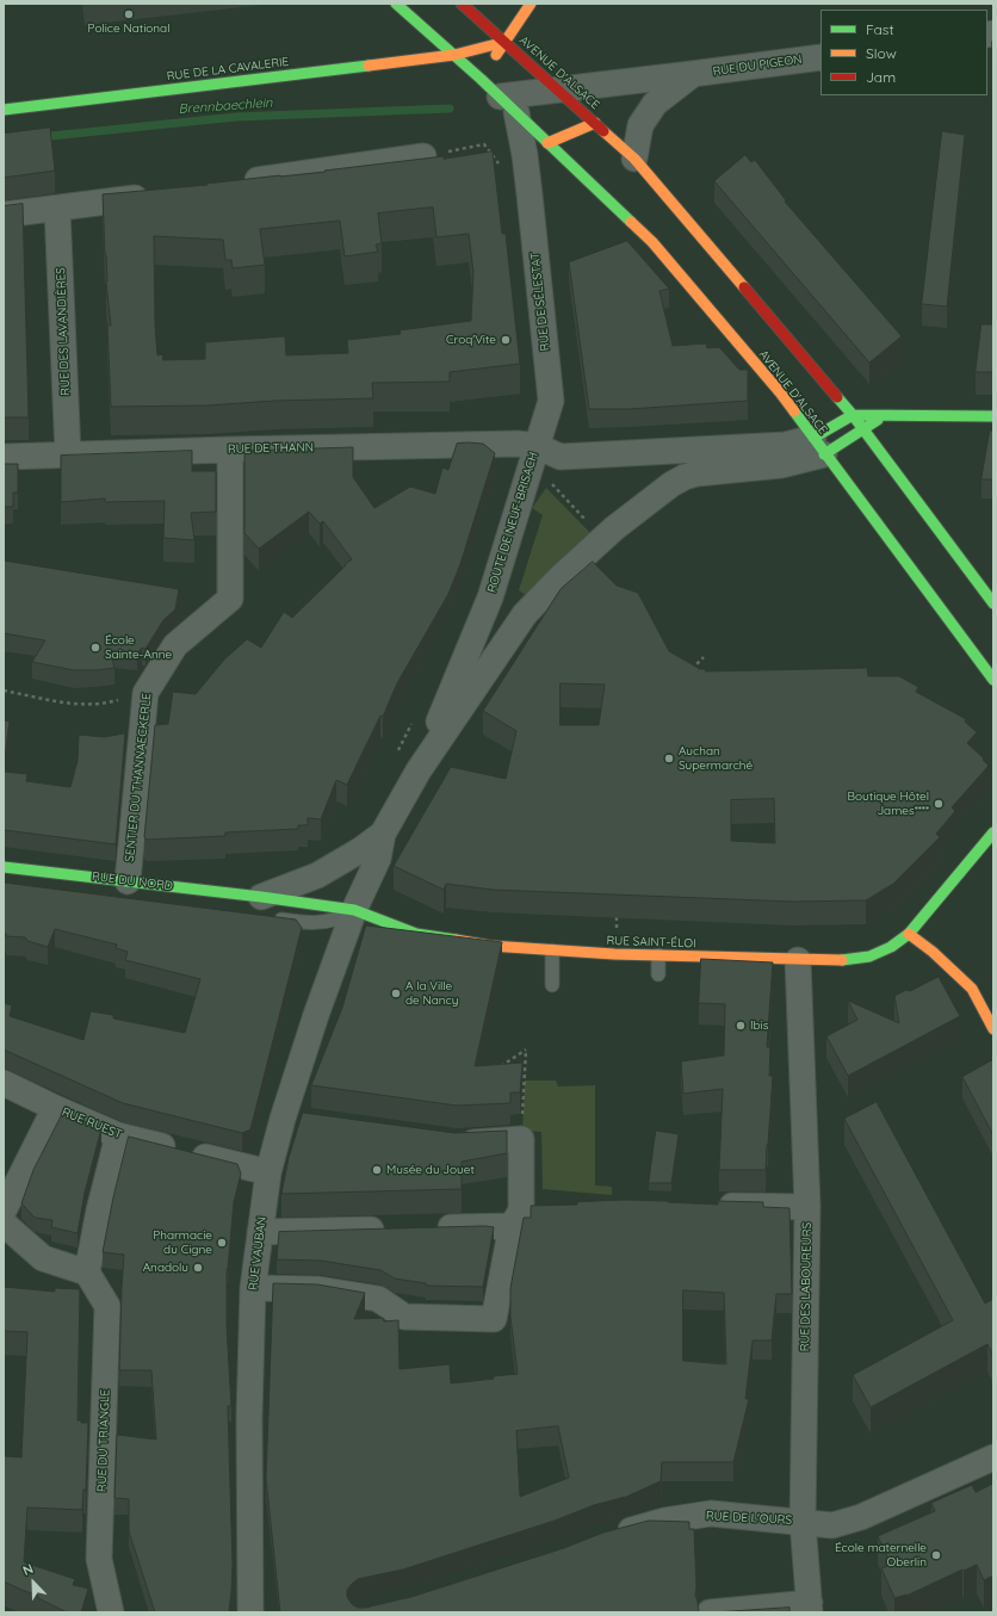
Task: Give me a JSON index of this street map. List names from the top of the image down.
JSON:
{
  "streets": {
    "main road": [
      "RUE DE LA CAVALERIE",
      "AVENUE D'ALSACE",
      "ROUTE DE NEUF-BRISACH",
      "RUE DU NORD",
      "RUE SAINT-ÉLOI"
    ],
    "street": [
      "RUE DU PIGEON",
      "RUE DE SÉLESTAT",
      "RUE DES LAVANDIÈRES",
      "RUE DE THANN",
      "SENTIER DU THANNAECKERLE",
      "RUE RUEST",
      "RUE VAUBAN",
      "RUE DES LABOUREURS",
      "RUE DU TRIANGLE",
      "RUE DE L'OURS"
    ]
  },
  "crossings": [
    ["RUE DU PIGEON", "AVENUE D'ALSACE"],
    ["RUE DU PIGEON", "RUE DE SÉLESTAT"],
    ["RUE DE LA CAVALERIE", "AVENUE D'ALSACE"],
    ["AVENUE D'ALSACE", "RUE DE SÉLESTAT"],
    ["AVENUE D'ALSACE", "ROUTE DE NEUF-BRISACH"],
    ["RUE DE SÉLESTAT", "RUE DE THANN"],
    ["RUE DE SÉLESTAT", "ROUTE DE NEUF-BRISACH"],
    ["RUE DES LAVANDIÈRES", "RUE DE THANN"],
    ["RUE DE THANN", "ROUTE DE NEUF-BRISACH"],
    ["RUE DE THANN", "SENTIER DU THANNAECKERLE"],
    ["ROUTE DE NEUF-BRISACH", "RUE DU NORD"],
    ["ROUTE DE NEUF-BRISACH", "RUE SAINT-ÉLOI"],
    ["ROUTE DE NEUF-BRISACH", "RUE VAUBAN"],
    ["SENTIER DU THANNAECKERLE", "RUE DU NORD"],
    ["RUE DU NORD", "RUE SAINT-ÉLOI"],
    ["RUE SAINT-ÉLOI", "RUE VAUBAN"],
    ["RUE SAINT-ÉLOI", "RUE DES LABOUREURS"],
    ["RUE RUEST", "RUE VAUBAN"],
    ["RUE DES LABOUREURS", "RUE DE L'OURS"]
  ],
  "water": ["Brennbaechlein"],
  "places": [
    "Police National",
    "Croq'Vite",
    "École Sainte-Anne",
    "Auchan Supermarché",
    "Boutique Hôtel James****",
    "A la Ville de Nancy",
    "Ibis",
    "Musée du Jouet",
    "Pharmacie du Cigne",
    "Anadolu",
    "École maternelle Oberlin"
  ],
  "legend": ["Fast", "Slow", "Jam"],
  "north": "top left"
}
